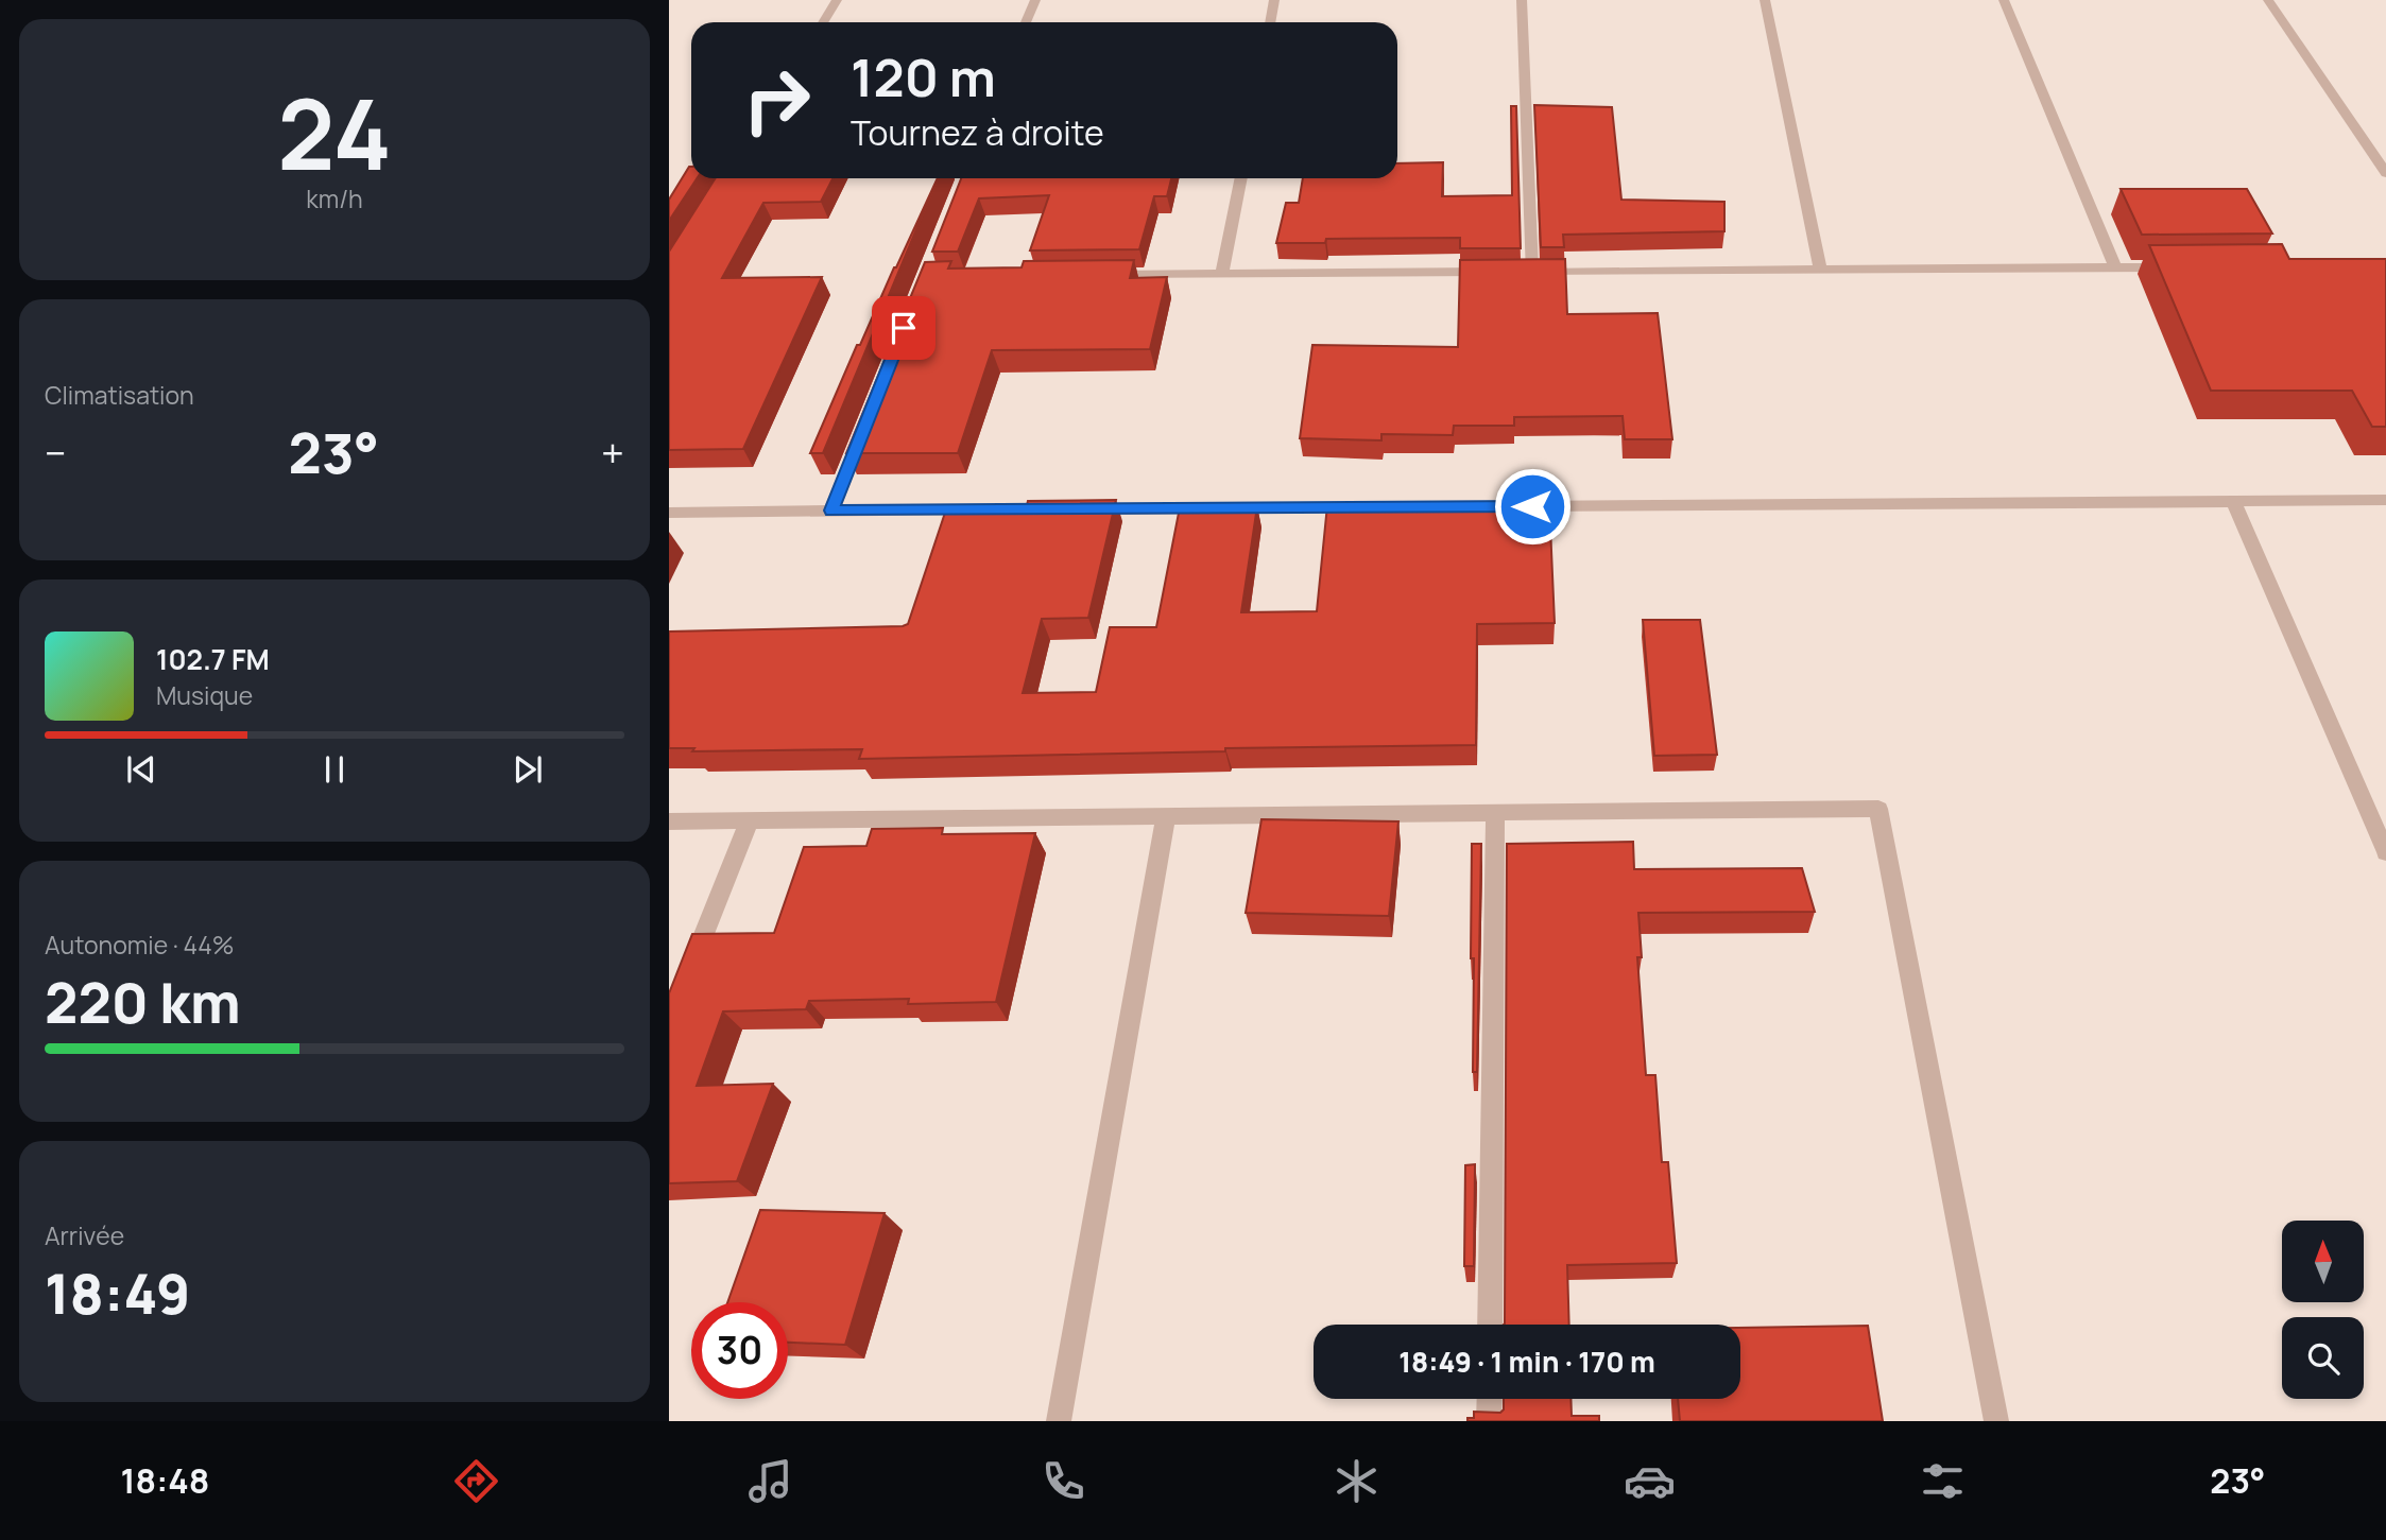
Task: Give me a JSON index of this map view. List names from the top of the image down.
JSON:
{
  "north": "top",
  "page": {
    "tile": [
      ["24", "km/h"],
      "Climatisation",
      ["Autonomie · 44%", "220 km"],
      ["Arrivée", "18:49"]
    ],
    "turn": ["120 m", "Tournez à droite"],
    "heat": ["−", "23°", "+"],
    "song": ["102.7 FM", "Musique"],
    "limit": "30",
    "trip": "18:49 · 1 min · 170 m",
    "tabs": ["18:48", "23°"]
  }
}
